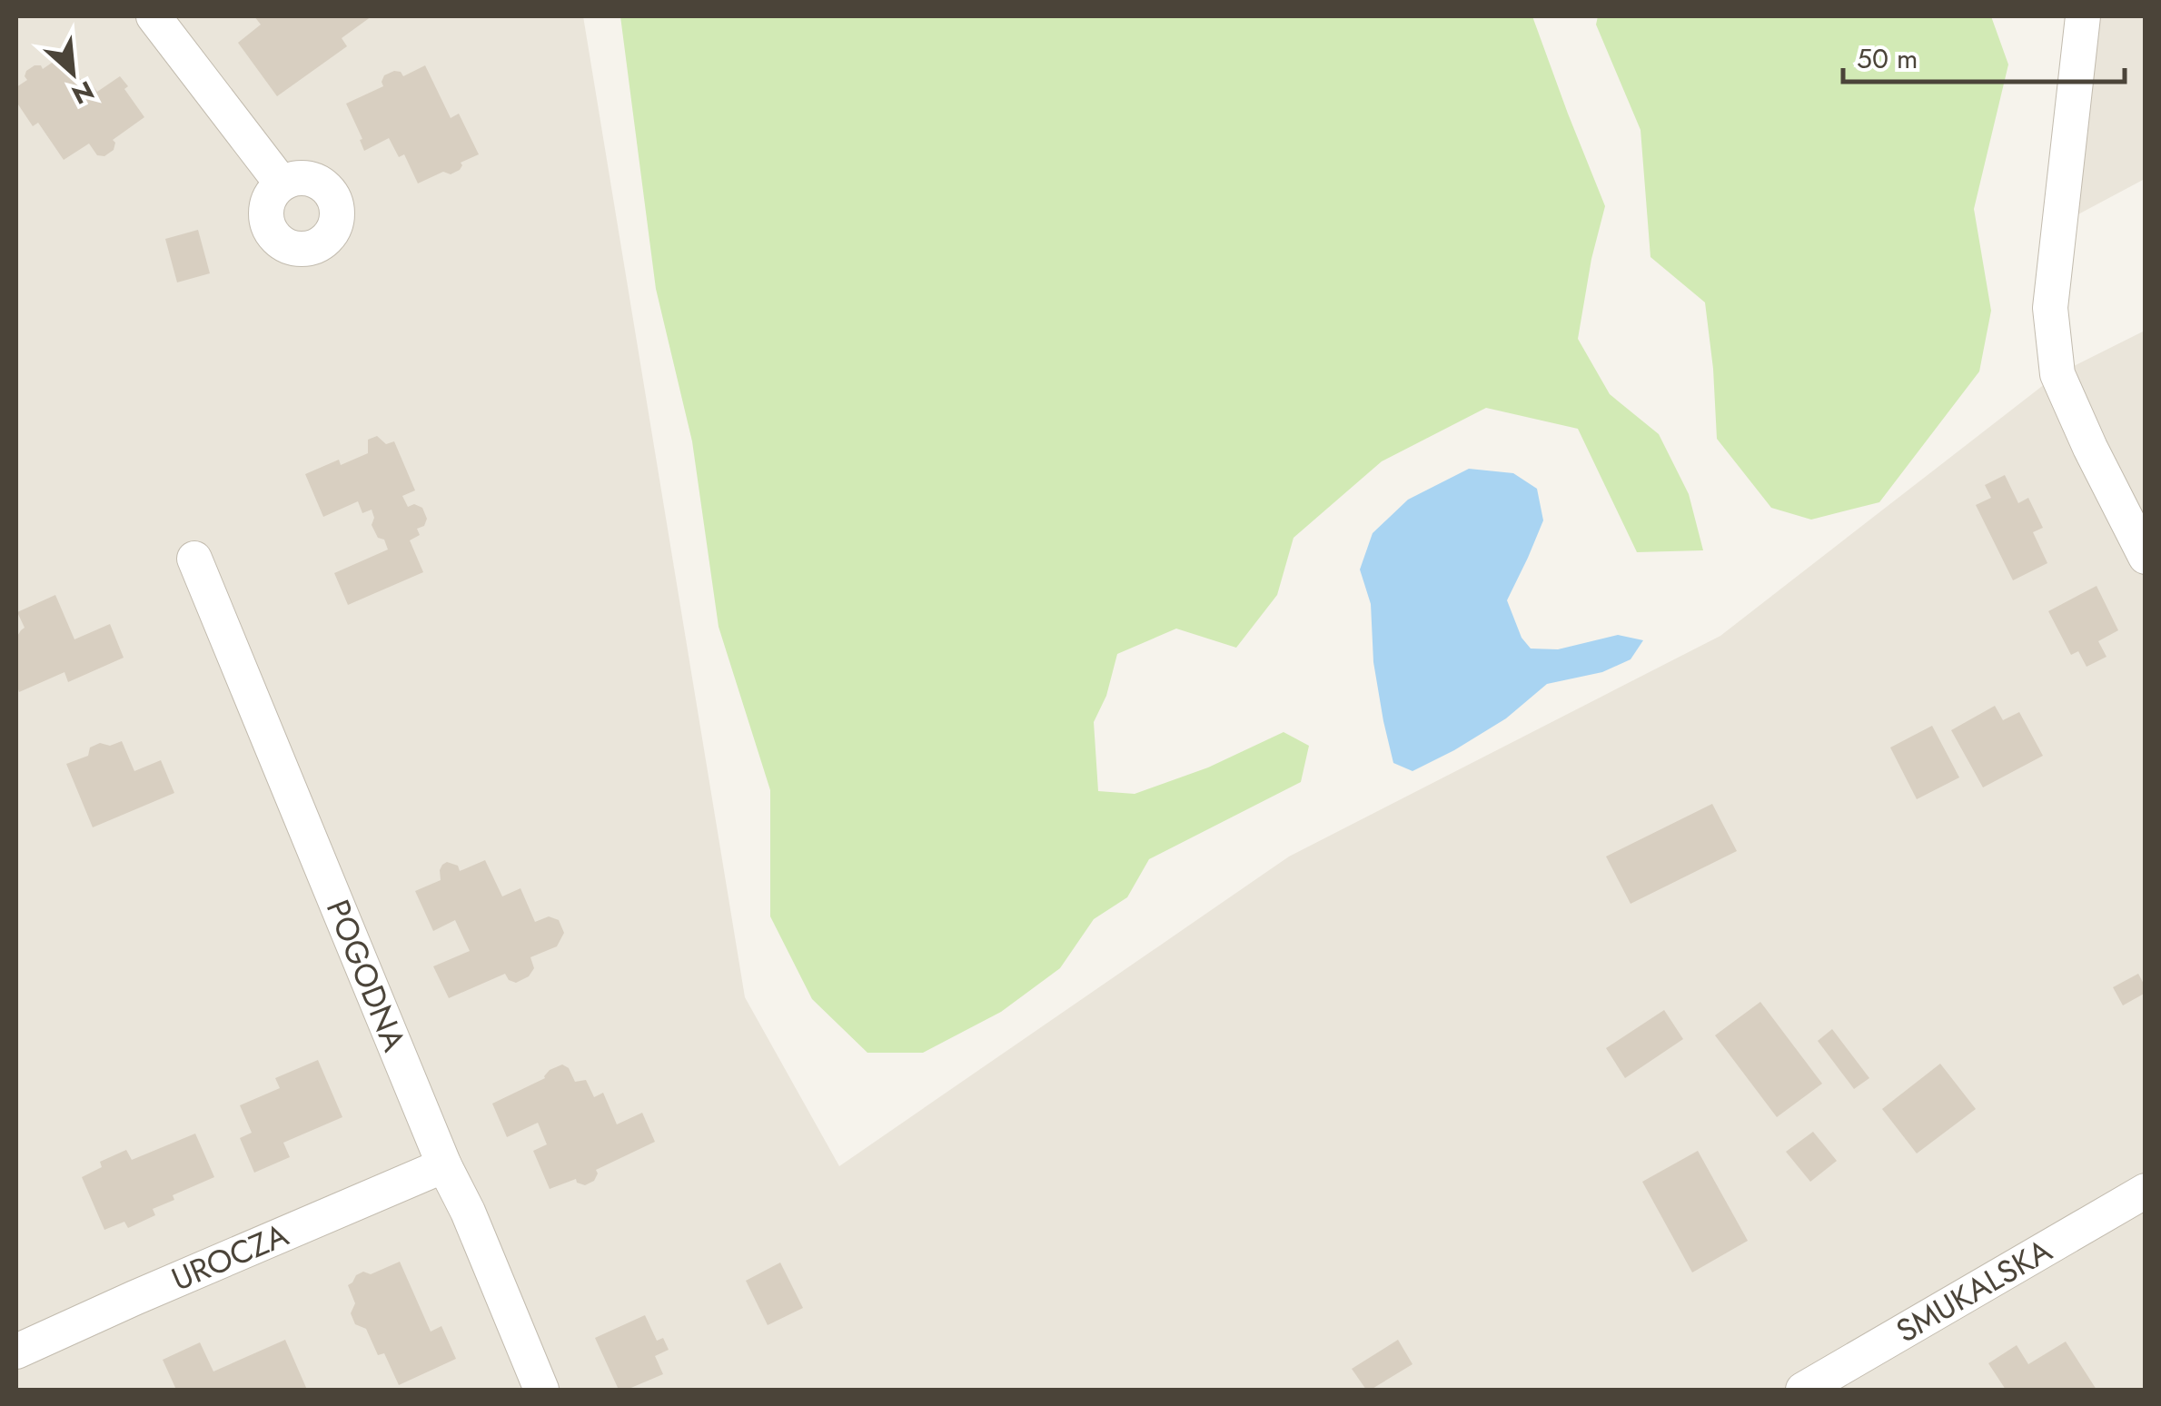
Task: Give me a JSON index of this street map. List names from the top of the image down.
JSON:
{
  "streets": {
    "street": ["POGODNA", "UROCZA", "SMUKALSKA"]
  },
  "crossings": [
    ["POGODNA", "UROCZA"]
  ],
  "scale_bar": "50 m",
  "north": "bottom right"
}
